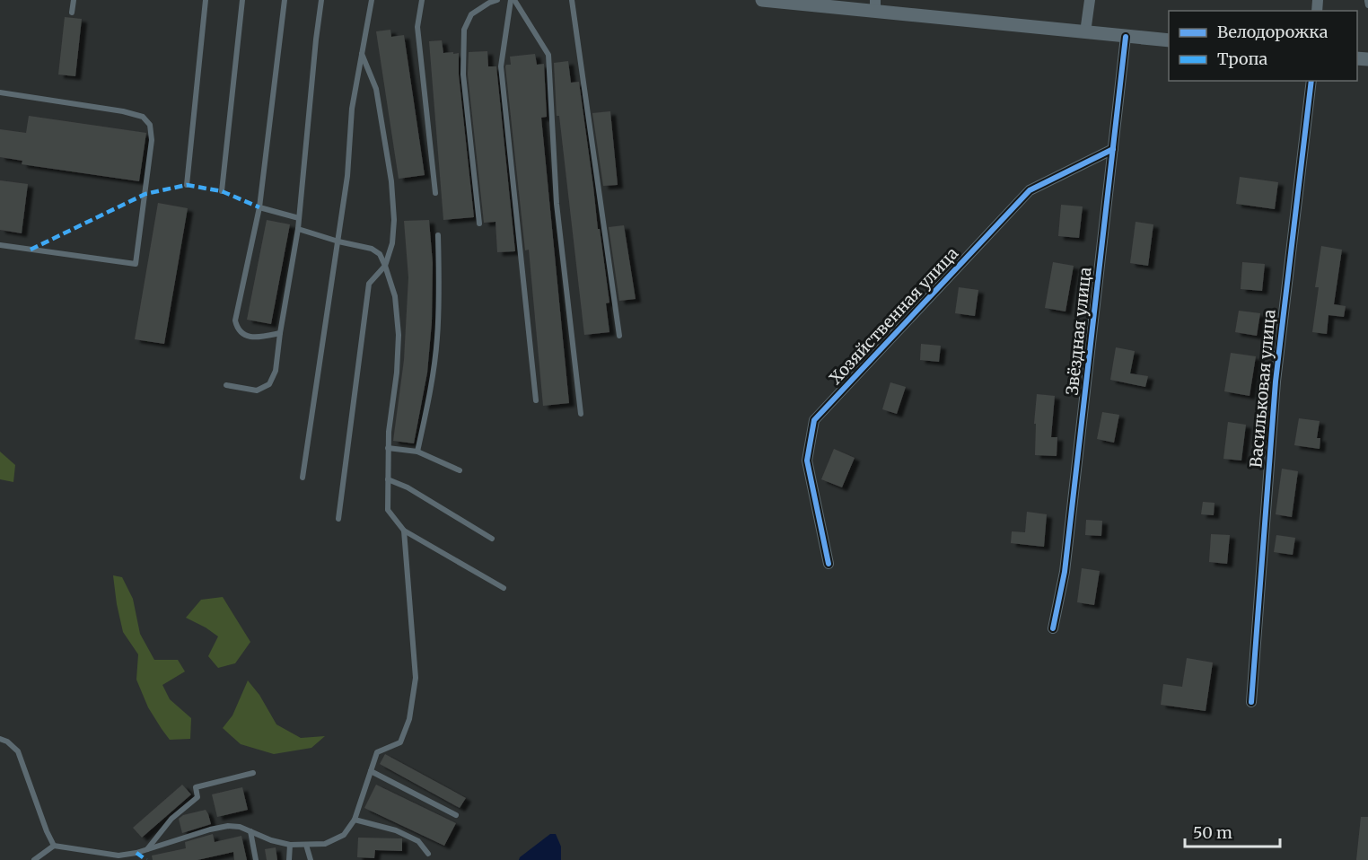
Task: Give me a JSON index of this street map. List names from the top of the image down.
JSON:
{
  "streets": {
    "street": ["Хозяйственная улица", "Звёздная улица", "Васильковая улица"]
  },
  "crossings": [
    ["Хозяйственная улица", "Звёздная улица"]
  ],
  "legend": ["Велодорожка", "Тропа"],
  "scale_bar": "50 m"
}
